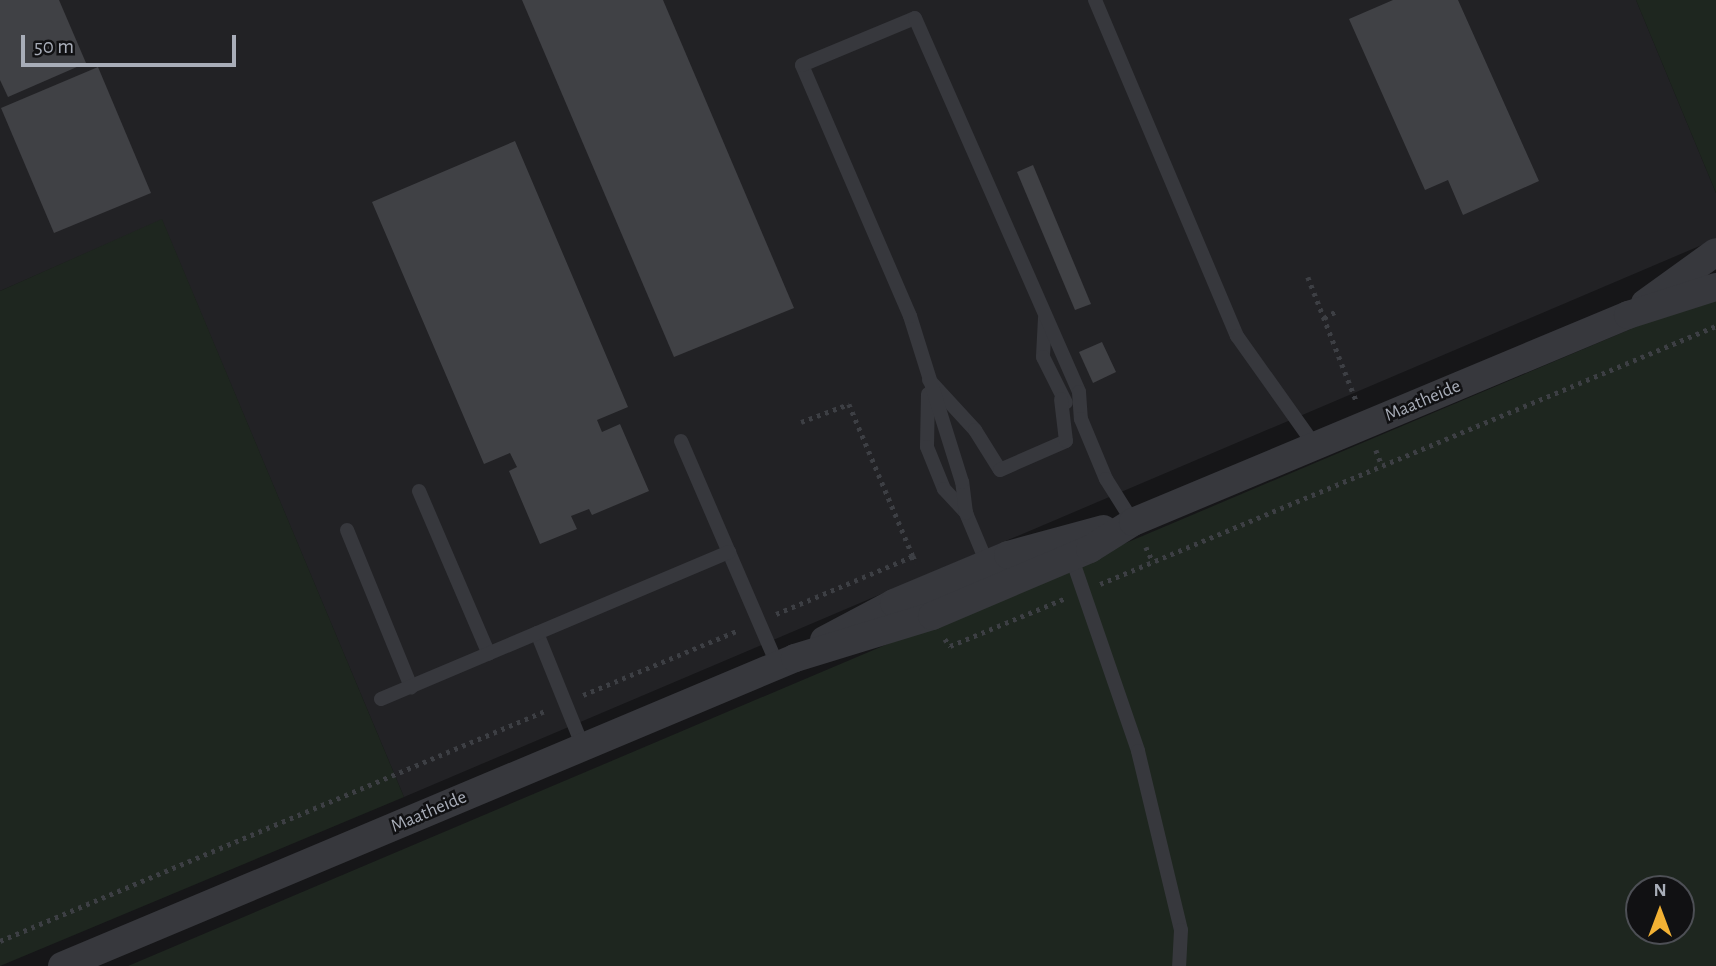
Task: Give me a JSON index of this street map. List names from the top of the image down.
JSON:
{
  "streets": {
    "street": ["Maatheide"]
  },
  "scale_bar": "50 m",
  "north": "top"
}
